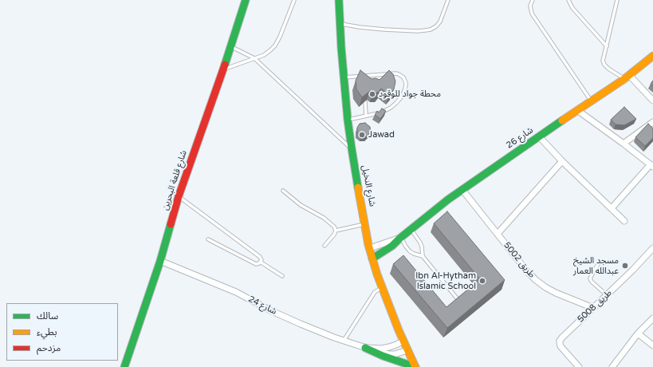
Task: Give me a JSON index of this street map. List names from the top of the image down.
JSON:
{
  "streets": {
    "street": [
      "شارع 26",
      "شارع قلعة البحرين",
      "شارع النخيل",
      "طريق 5002",
      "شارع 24",
      "طريق 5008"
    ]
  },
  "crossings": [
    ["شارع 26", "شارع النخيل"],
    ["شارع 26", "طريق 5002"],
    ["شارع قلعة البحرين", "شارع 24"],
    ["شارع النخيل", "شارع 24"],
    ["طريق 5002", "طريق 5008"]
  ],
  "places": [
    "محطة جواد للوقود",
    "Jawad",
    "مسجد الشيخ عبدالله العمار",
    "Ibn Al-Hytham Islamic School"
  ],
  "legend": ["سالك", "بطيء", "مزدحم"]
}
